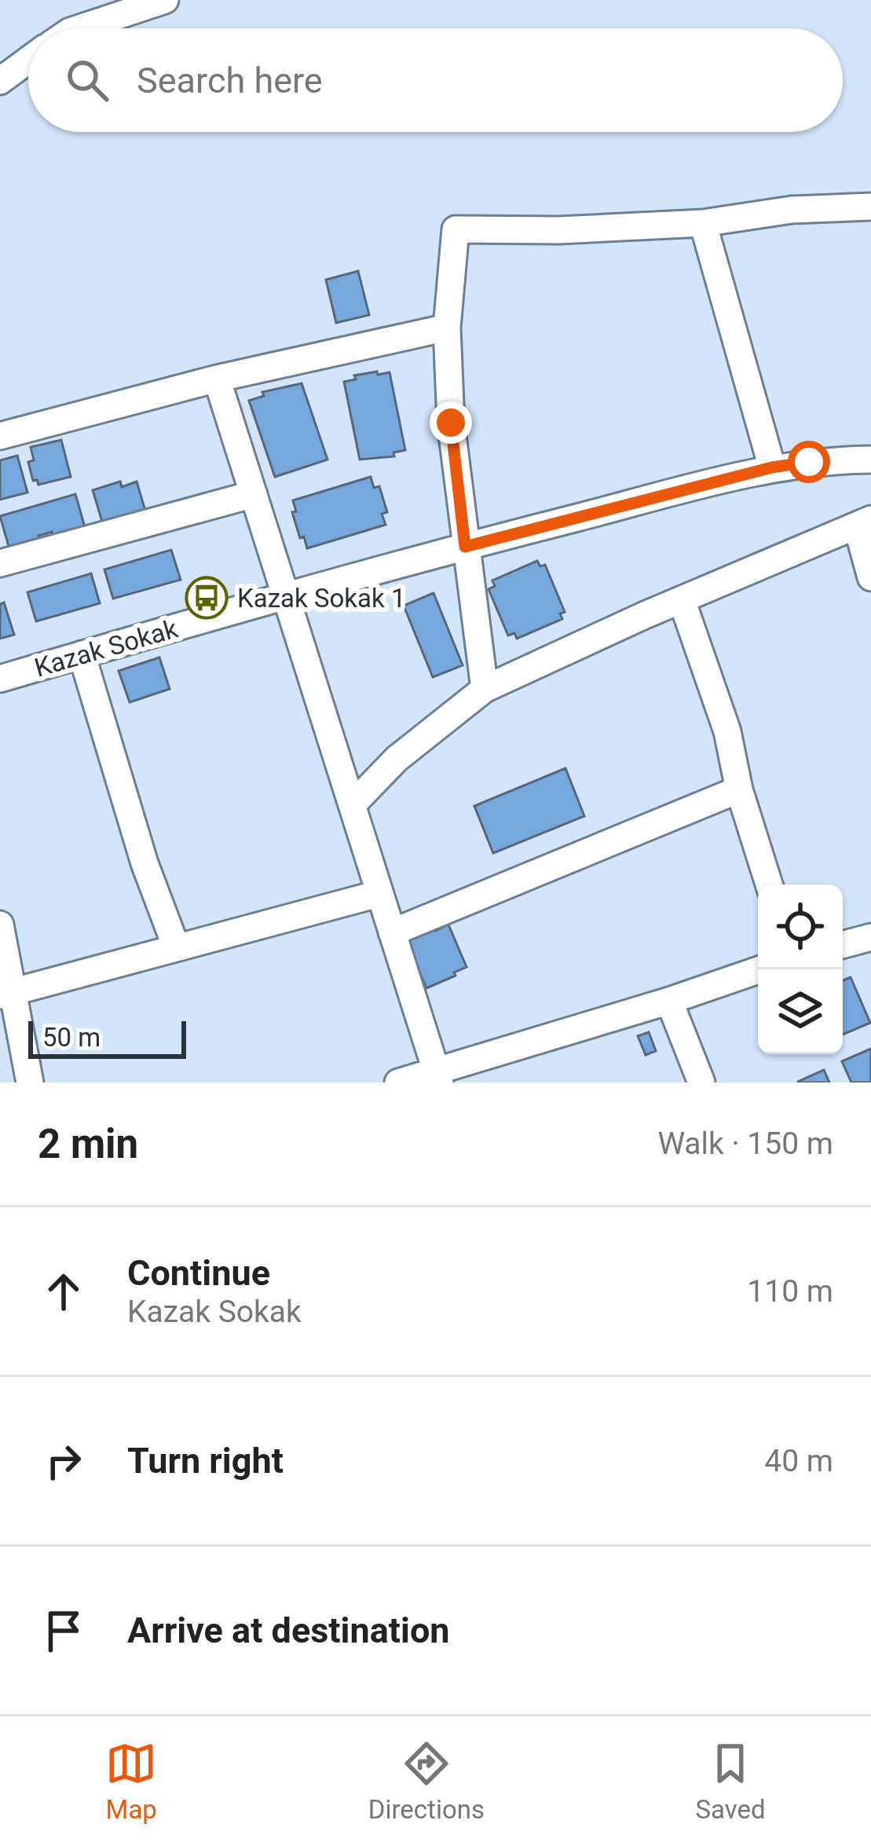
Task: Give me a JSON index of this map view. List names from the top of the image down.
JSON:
{
  "streets": {
    "street": ["Kazak Sokak"]
  },
  "places": {
    "bus stop": ["Kazak Sokak 1"]
  },
  "scale_bar": "50 m",
  "page": {
    "search": "Search here",
    "scale": "50 m",
    "heading": ["2 min", "Walk · 150 m"],
    "list": [
      ["Continue", "Kazak Sokak", "110 m"],
      ["Turn right", "40 m"],
      "Arrive at destination"
    ],
    "nav": ["Map", "Directions", "Saved"]
  }
}
